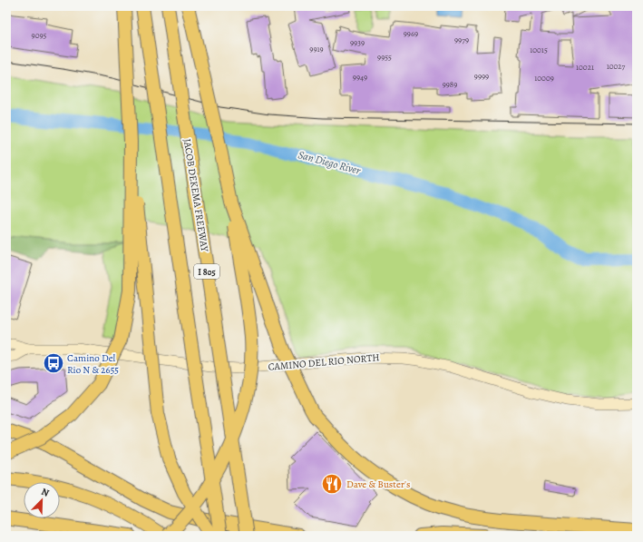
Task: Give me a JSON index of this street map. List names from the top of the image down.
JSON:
{
  "streets": {
    "highway": ["JACOB DEKEMA FREEWAY", "I 805"],
    "main road": ["CAMINO DEL RIO NORTH"]
  },
  "water": ["San Diego River"],
  "places": {
    "bus stop": ["Camino Del Rio N & 2655"],
    "restaurant": ["Dave & Buster's"]
  },
  "house_numbers": [
    "9969",
    "9095",
    "9979",
    "9939",
    "9919",
    "10015",
    "9955",
    "10027",
    "10021",
    "9999",
    "9949",
    "10009",
    "9989"
  ],
  "north": "top right"
}
